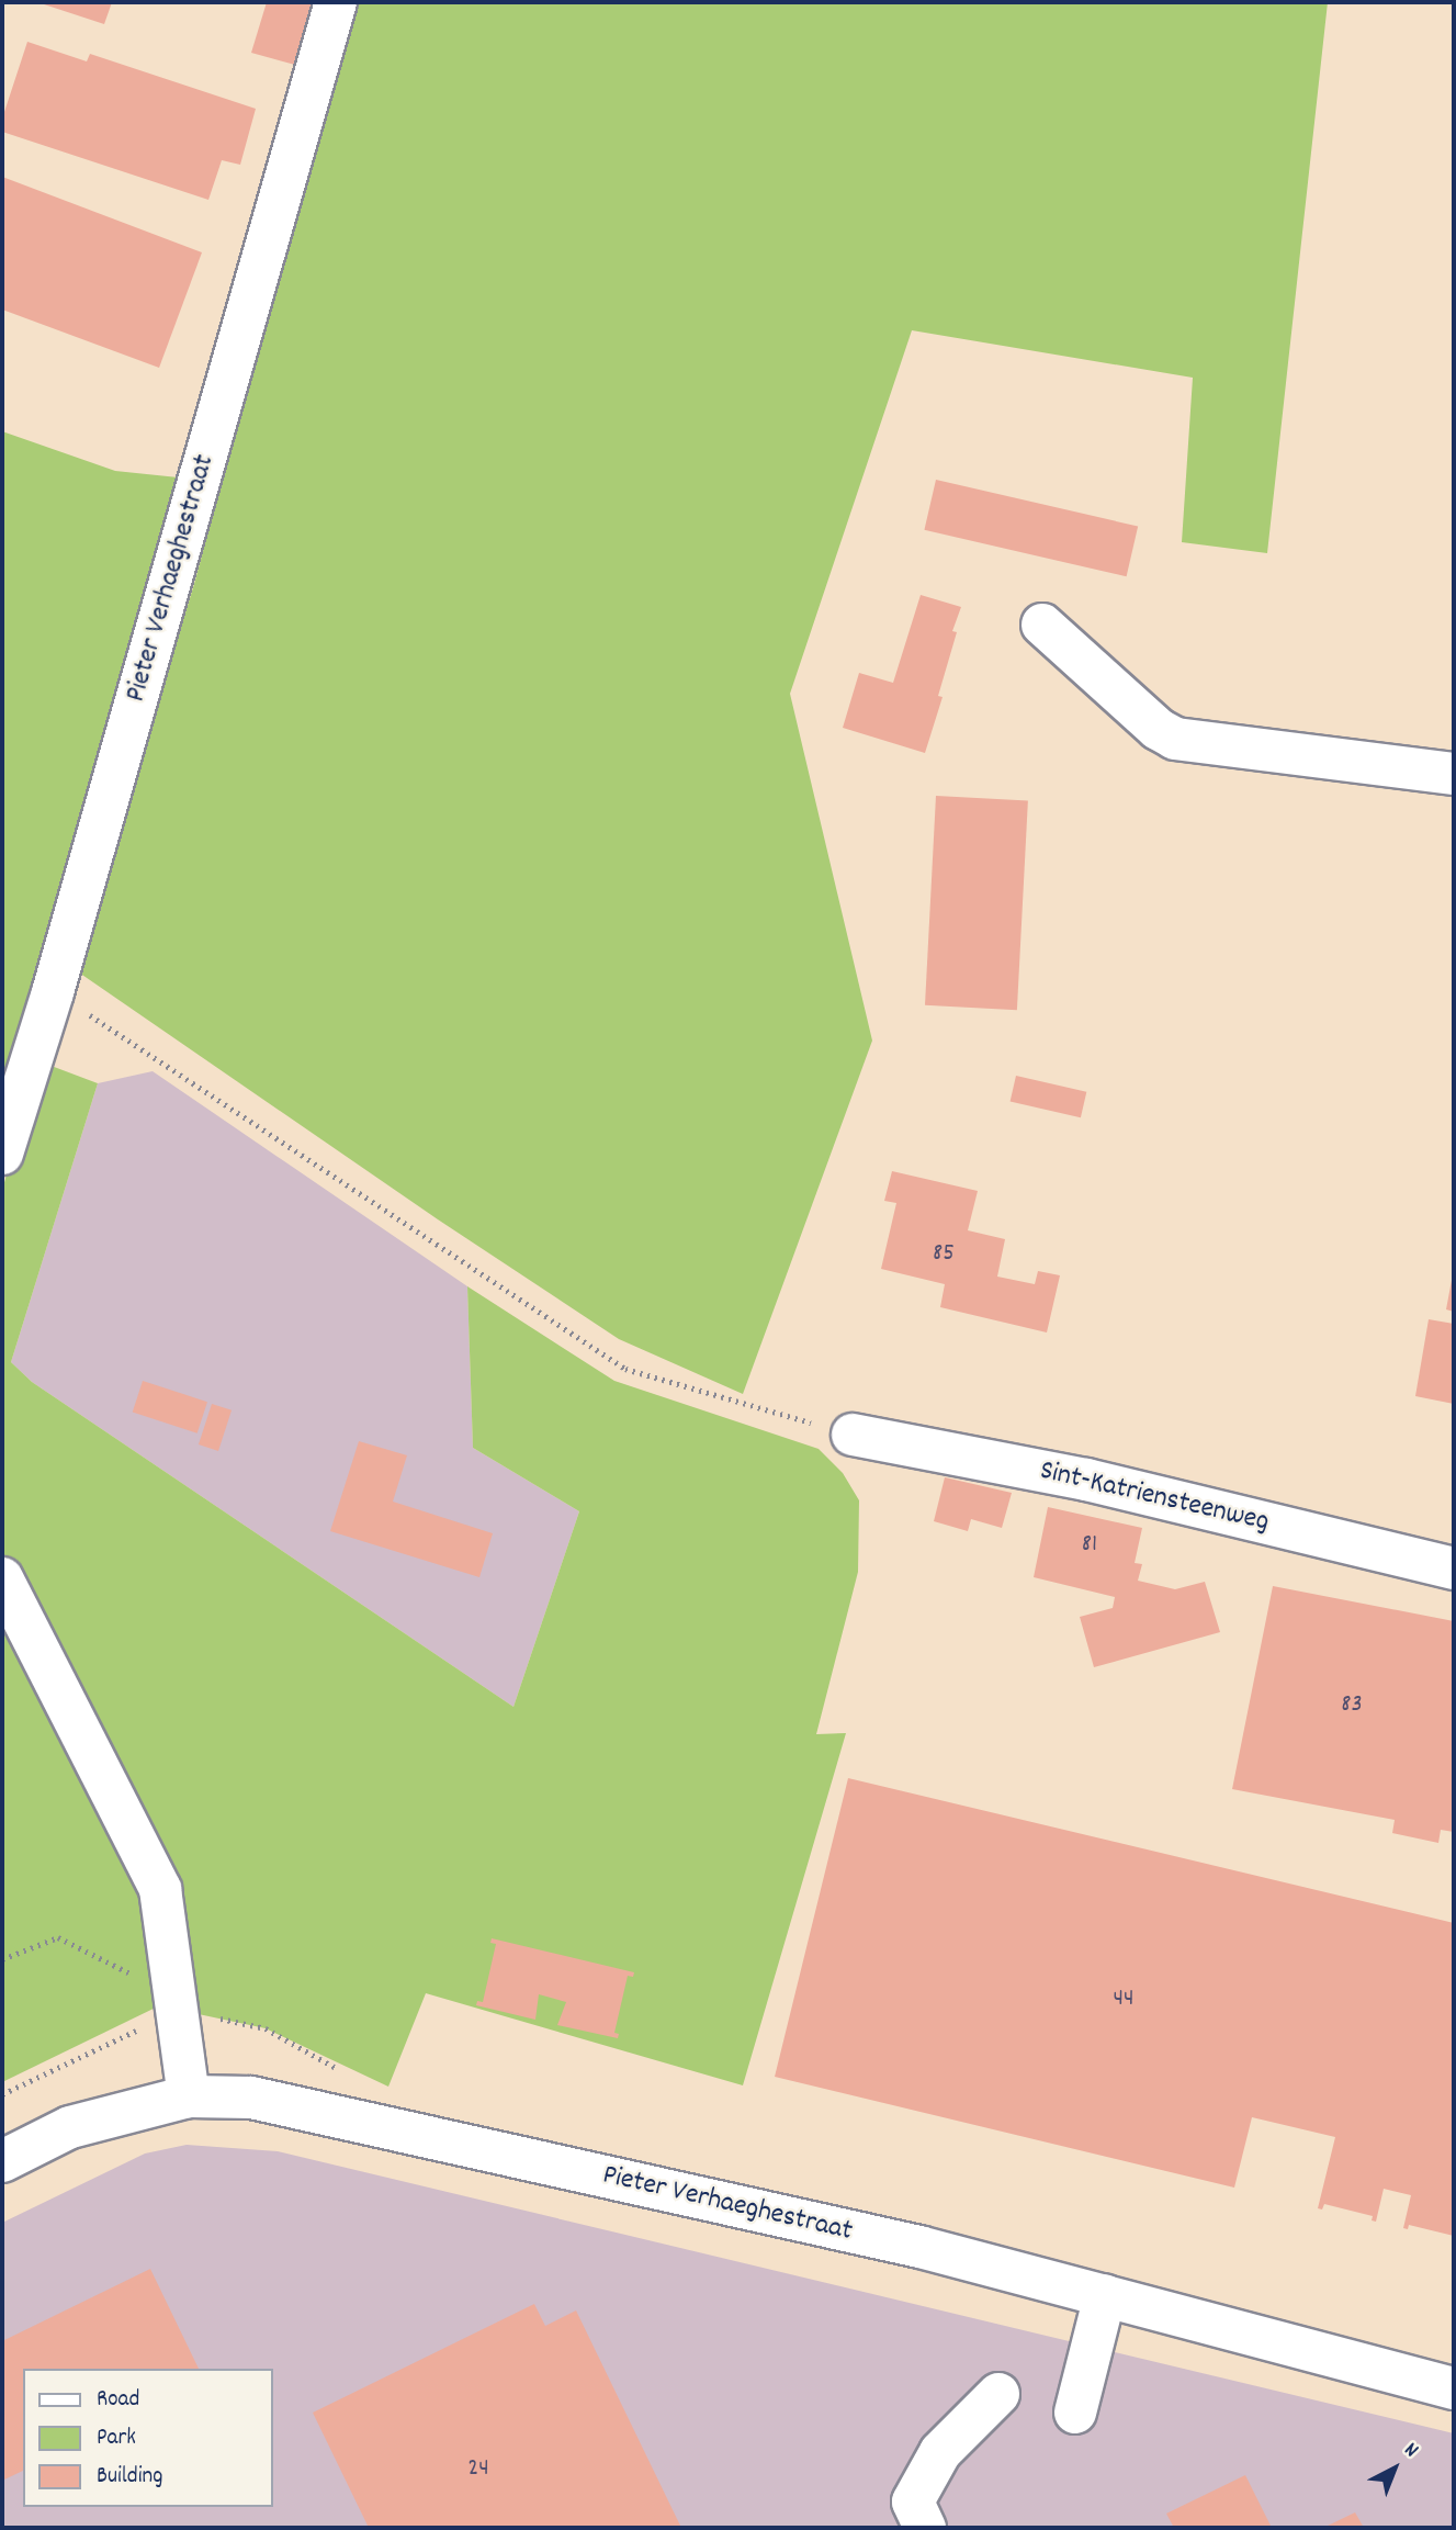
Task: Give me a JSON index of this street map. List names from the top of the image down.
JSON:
{
  "streets": {
    "street": ["Pieter Verhaeghestraat", "Sint-Katriensteenweg"]
  },
  "house_numbers": [
    "85",
    "81",
    "83",
    "44",
    "24"
  ],
  "legend": ["Road", "Park", "Building"],
  "north": "top right"
}
